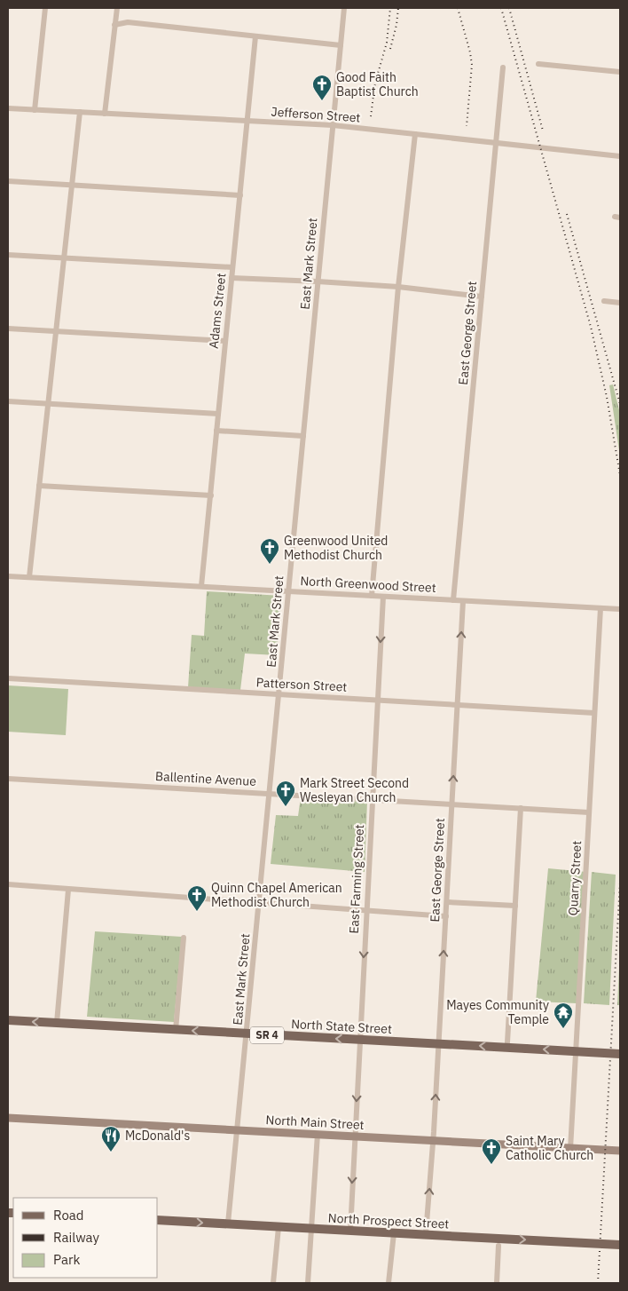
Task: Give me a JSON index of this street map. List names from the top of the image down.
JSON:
{
  "streets": {
    "main road": ["North State Street", "SR 4", "North Prospect Street"],
    "street": [
      "Jefferson Street",
      "East Mark Street",
      "Adams Street",
      "East George Street",
      "North Greenwood Street",
      "Patterson Street",
      "Ballentine Avenue",
      "Quarry Street",
      "East Farming Street",
      "North Main Street"
    ]
  },
  "crossings": [
    ["Jefferson Street", "East Mark Street"],
    ["Jefferson Street", "Adams Street"],
    ["Jefferson Street", "East George Street"],
    ["East Mark Street", "North Greenwood Street"],
    ["East Mark Street", "Patterson Street"],
    ["East Mark Street", "Ballentine Avenue"],
    ["East Mark Street", "North State Street"],
    ["East Mark Street", "North Main Street"],
    ["East Mark Street", "North Prospect Street"],
    ["Adams Street", "North Greenwood Street"],
    ["East George Street", "North Greenwood Street"],
    ["East George Street", "Patterson Street"],
    ["East George Street", "Ballentine Avenue"],
    ["East George Street", "North State Street"],
    ["East George Street", "North Main Street"],
    ["East George Street", "North Prospect Street"],
    ["North Greenwood Street", "Quarry Street"],
    ["North Greenwood Street", "East Farming Street"],
    ["Patterson Street", "Quarry Street"],
    ["Patterson Street", "East Farming Street"],
    ["Ballentine Avenue", "Quarry Street"],
    ["Ballentine Avenue", "East Farming Street"],
    ["Quarry Street", "North Main Street"],
    ["East Farming Street", "North State Street"],
    ["East Farming Street", "North Main Street"],
    ["East Farming Street", "North Prospect Street"]
  ],
  "one_way": [
    "East George Street",
    "East Farming Street",
    "North State Street",
    "North Prospect Street"
  ],
  "places": {
    "church": [
      "Good Faith Baptist Church",
      "Greenwood United Methodist Church",
      "Mark Street Second Wesleyan Church",
      "Quinn Chapel American Methodist Church",
      "Saint Mary Catholic Church"
    ],
    "temple": ["Mayes Community Temple"],
    "restaurant": ["McDonald's"]
  },
  "legend": ["Road", "Railway", "Park"]
}
